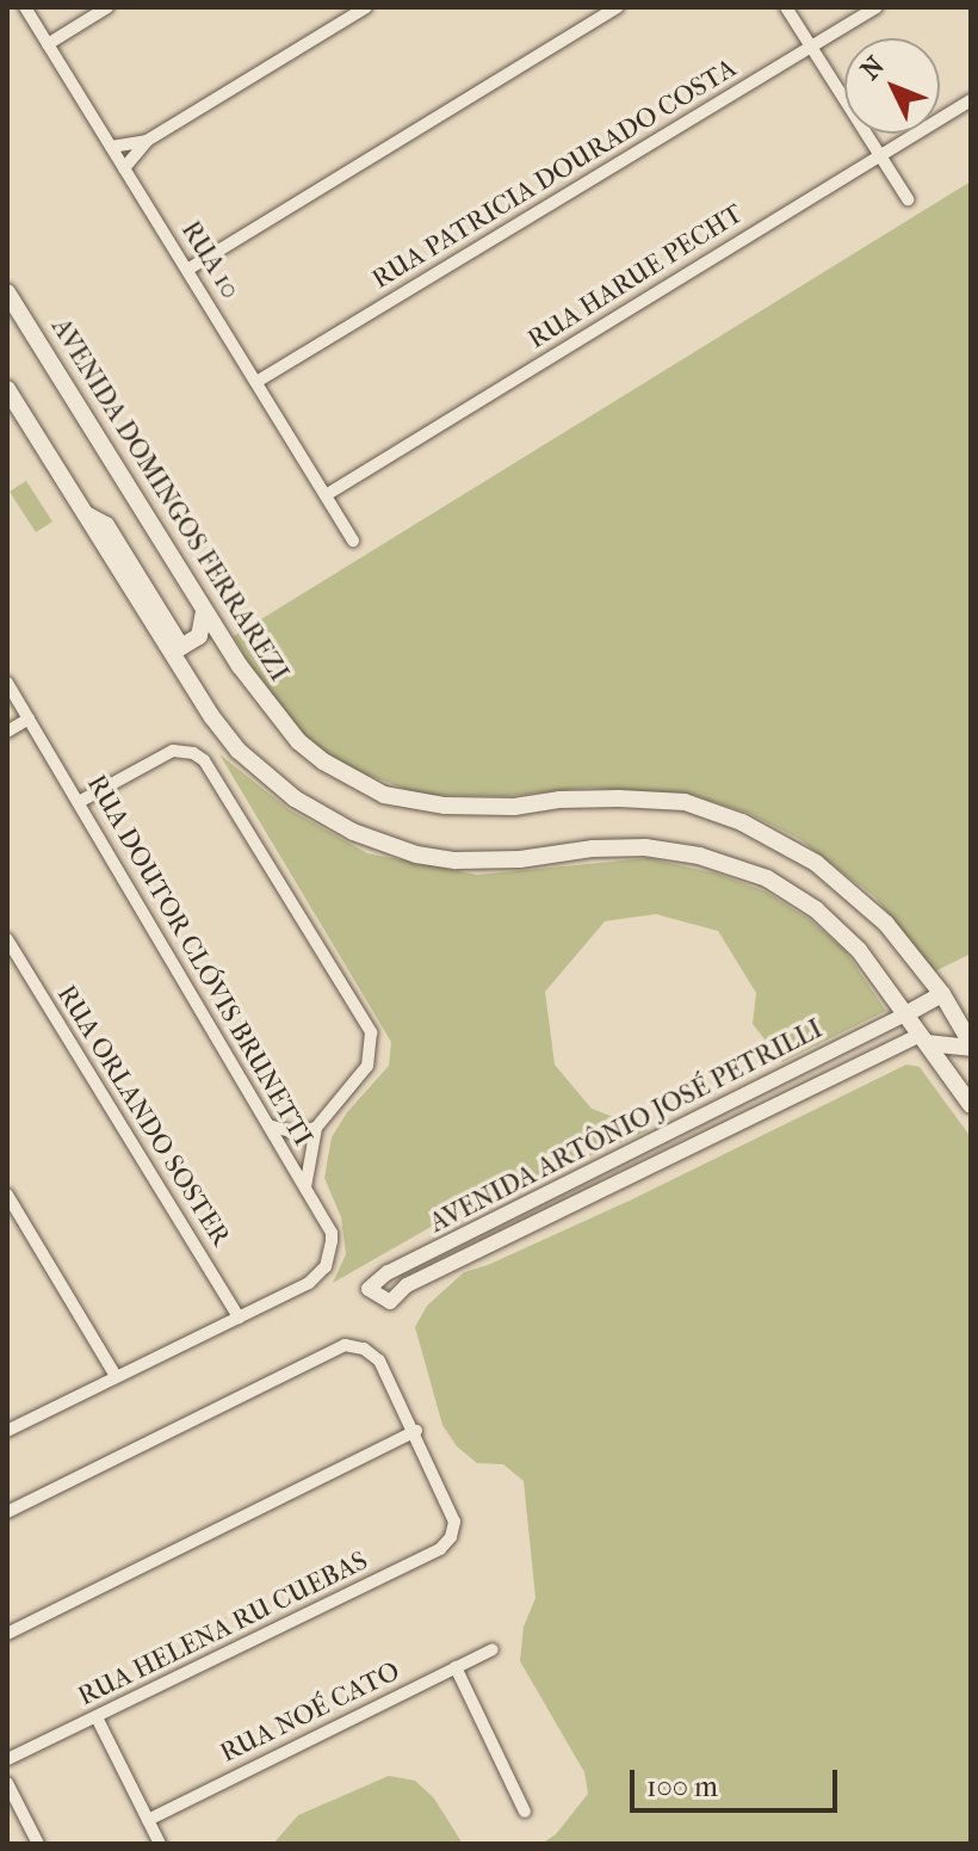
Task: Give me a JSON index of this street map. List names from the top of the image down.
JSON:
{
  "streets": {
    "main road": ["AVENIDA DOMINGOS FERRAREZI"],
    "street": [
      "RUA PATRICIA DOURADO COSTA",
      "RUA 10",
      "RUA HARUE PECHT",
      "RUA DOUTOR CLÓVIS BRUNETTI",
      "RUA ORLANDO SOSTER",
      "AVENIDA ARTÔNIO JOSÉ PETRILLI",
      "RUA HELENA RU CUEBAS",
      "RUA NOÉ CATO"
    ]
  },
  "crossings": [
    ["RUA PATRICIA DOURADO COSTA", "RUA 10"],
    ["RUA 10", "RUA HARUE PECHT"],
    ["RUA DOUTOR CLÓVIS BRUNETTI", "RUA ORLANDO SOSTER"]
  ],
  "scale_bar": "100 m",
  "north": "top left"
}
